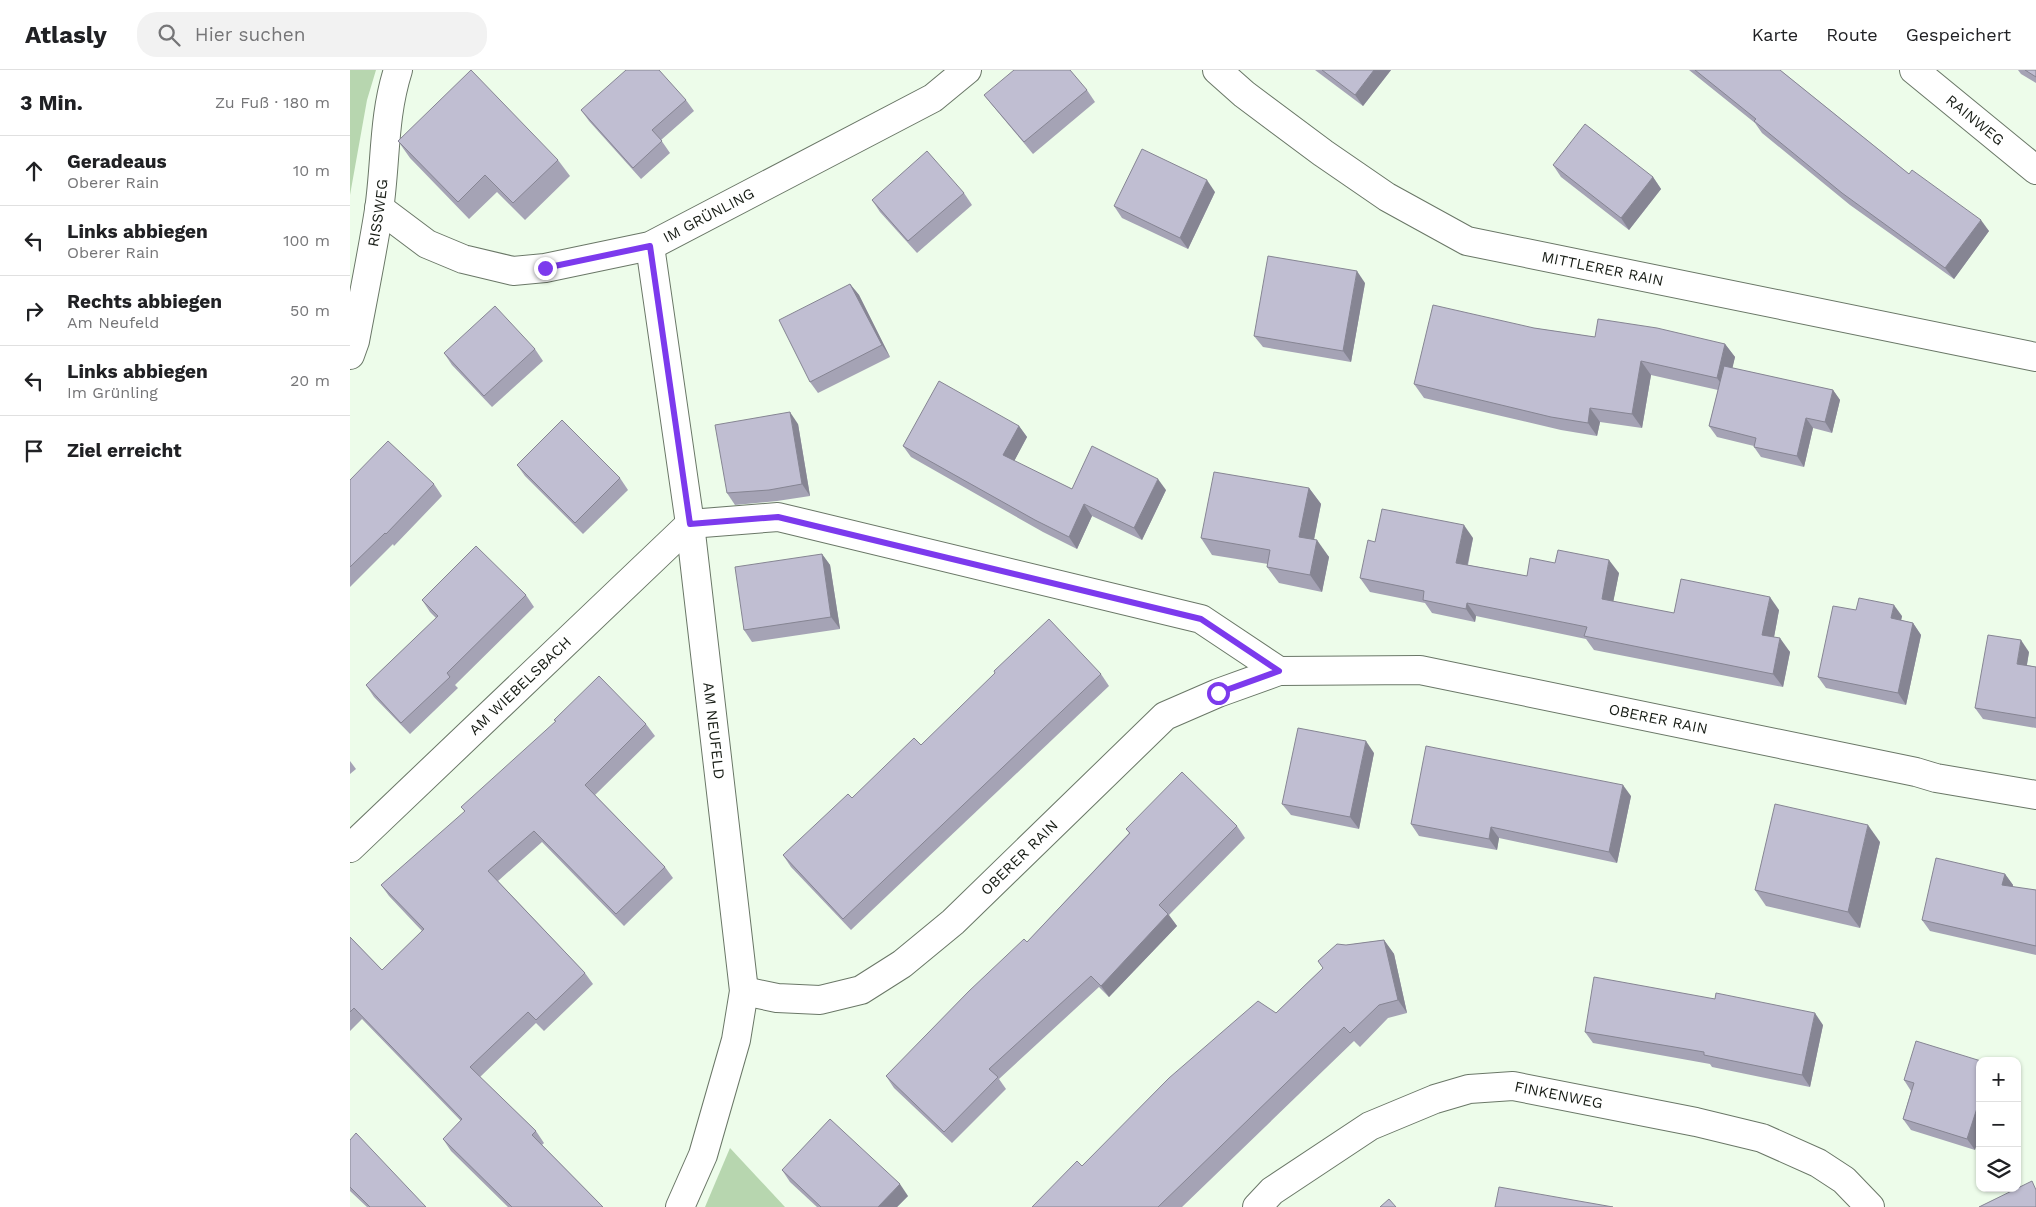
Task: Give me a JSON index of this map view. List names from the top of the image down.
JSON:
{
  "streets": {
    "street": [
      "RAINWEG",
      "RISSWEG",
      "IM GRÜNLING",
      "MITTLERER RAIN",
      "AM WIEBELSBACH",
      "OBERER RAIN",
      "AM NEUFELD",
      "FINKENWEG"
    ]
  },
  "crossings": [
    ["RISSWEG", "IM GRÜNLING"],
    ["IM GRÜNLING", "AM NEUFELD"],
    ["AM WIEBELSBACH", "AM NEUFELD"],
    ["OBERER RAIN", "AM NEUFELD"]
  ],
  "page": {
    "header": "Atlasly",
    "search": "Hier suchen",
    "nav": ["Karte", "Route", "Gespeichert"],
    "heading": ["3 Min.", "Zu Fuß · 180 m"],
    "list": [
      ["Geradeaus", "Oberer Rain", "10 m"],
      ["Links abbiegen", "Oberer Rain", "100 m"],
      ["Rechts abbiegen", "Am Neufeld", "50 m"],
      ["Links abbiegen", "Im Grünling", "20 m"],
      "Ziel erreicht"
    ],
    "map_buttons": ["+", "−"]
  }
}
